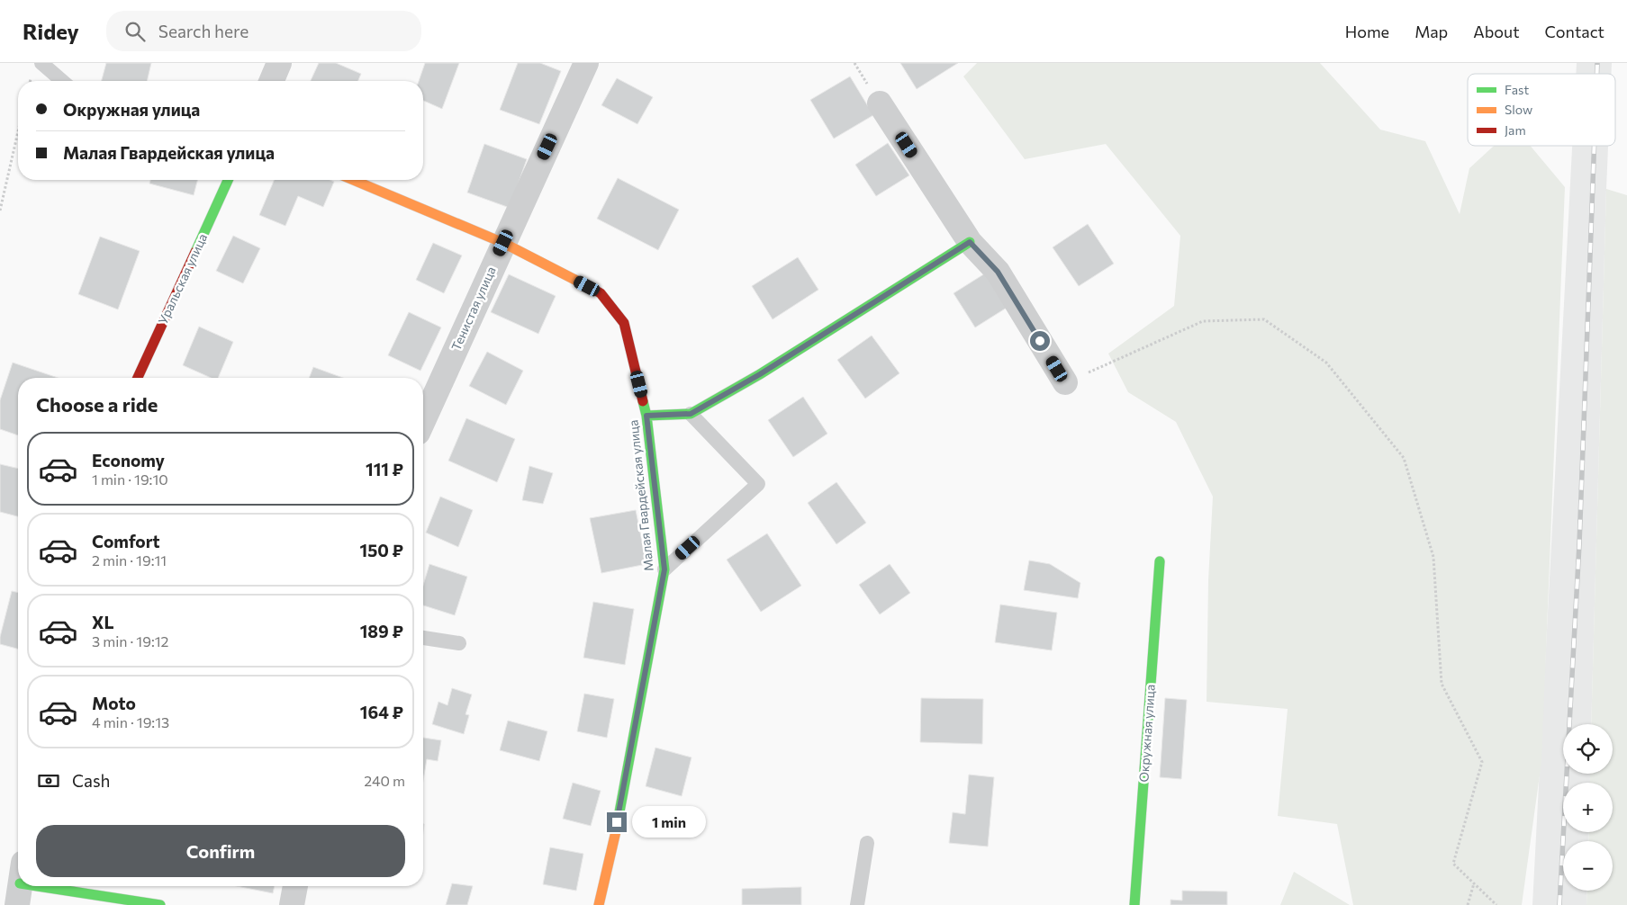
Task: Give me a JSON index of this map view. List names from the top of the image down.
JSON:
{
  "streets": {
    "street": [
      "Уральская улица",
      "Тенистая улица",
      "Малая Гвардейская улица",
      "Окружная улица"
    ]
  },
  "crossings": [
    ["Тенистая улица", "Малая Гвардейская улица"]
  ],
  "legend": ["Fast", "Slow", "Jam"],
  "page": {
    "header": "Ridey",
    "search": "Search here",
    "nav": [
      "Home",
      "Map",
      "About",
      "Contact"
    ],
    "banner": ["Окружная улица", "Малая Гвардейская улица"],
    "heading": "Choose a ride",
    "list": [
      {
        "name": "Economy",
        "note": "1 min · 19:10",
        "value": "111 ₽"
      },
      {
        "name": "Comfort",
        "note": "2 min · 19:11",
        "value": "150 ₽"
      },
      {
        "name": "XL",
        "note": "3 min · 19:12",
        "value": "189 ₽"
      },
      {
        "name": "Moto",
        "note": "4 min · 19:13",
        "value": "164 ₽"
      }
    ],
    "map_buttons": ["+", "−"],
    "pay": ["Cash", "240 m"],
    "bubble": "1 min",
    "buttons": "Confirm"
  }
}
